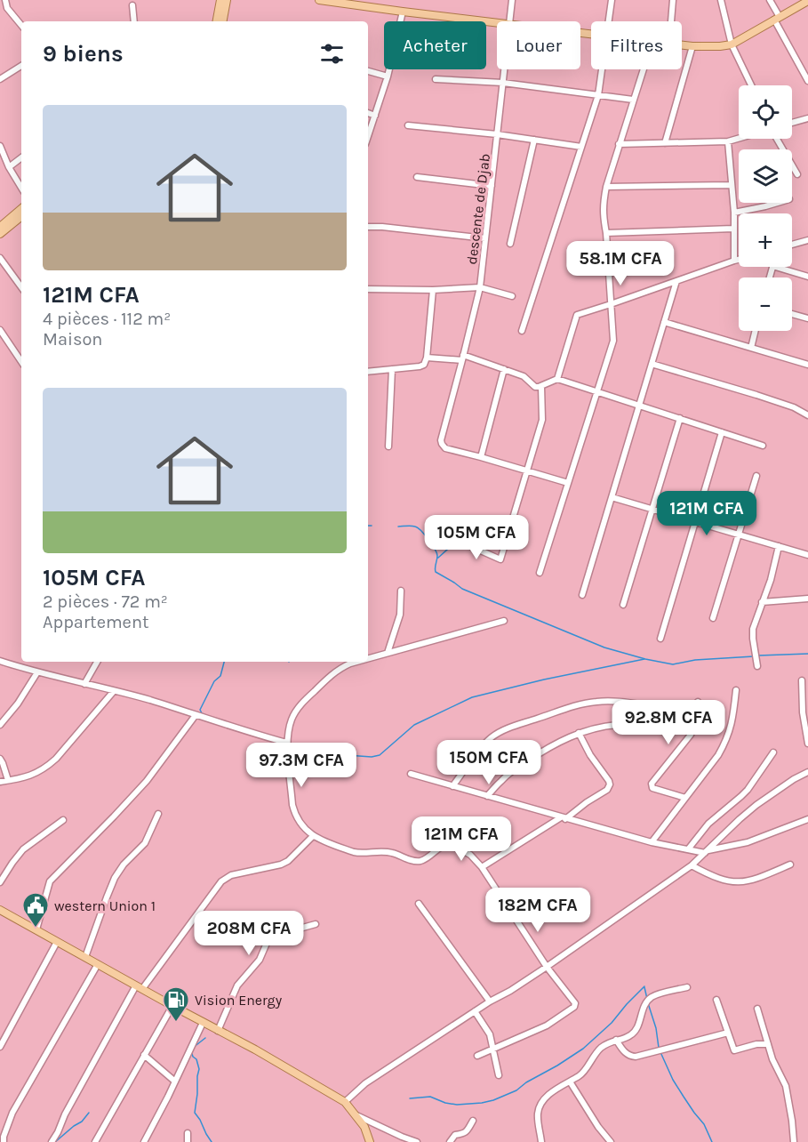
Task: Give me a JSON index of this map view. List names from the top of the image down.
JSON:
{
  "streets": {
    "street": ["descente de Djab"]
  },
  "places": {
    "public building": ["western Union 1"],
    "fuel station": ["Vision Energy"]
  },
  "page": {
    "chip": ["Acheter", "Louer", "Filtres"],
    "heading": "9 biens",
    "map_buttons": ["+", "−"],
    "list": [
      {
        "name": "121M CFA",
        "note": "4 pièces · 112 m² · Maison"
      },
      {
        "name": "105M CFA",
        "note": "2 pièces · 72 m² · Appartement"
      }
    ],
    "price": [
      "58.1M CFA",
      "121M CFA",
      "105M CFA",
      "92.8M CFA",
      "150M CFA",
      "97.3M CFA",
      "121M CFA",
      "182M CFA",
      "208M CFA"
    ]
  }
}
